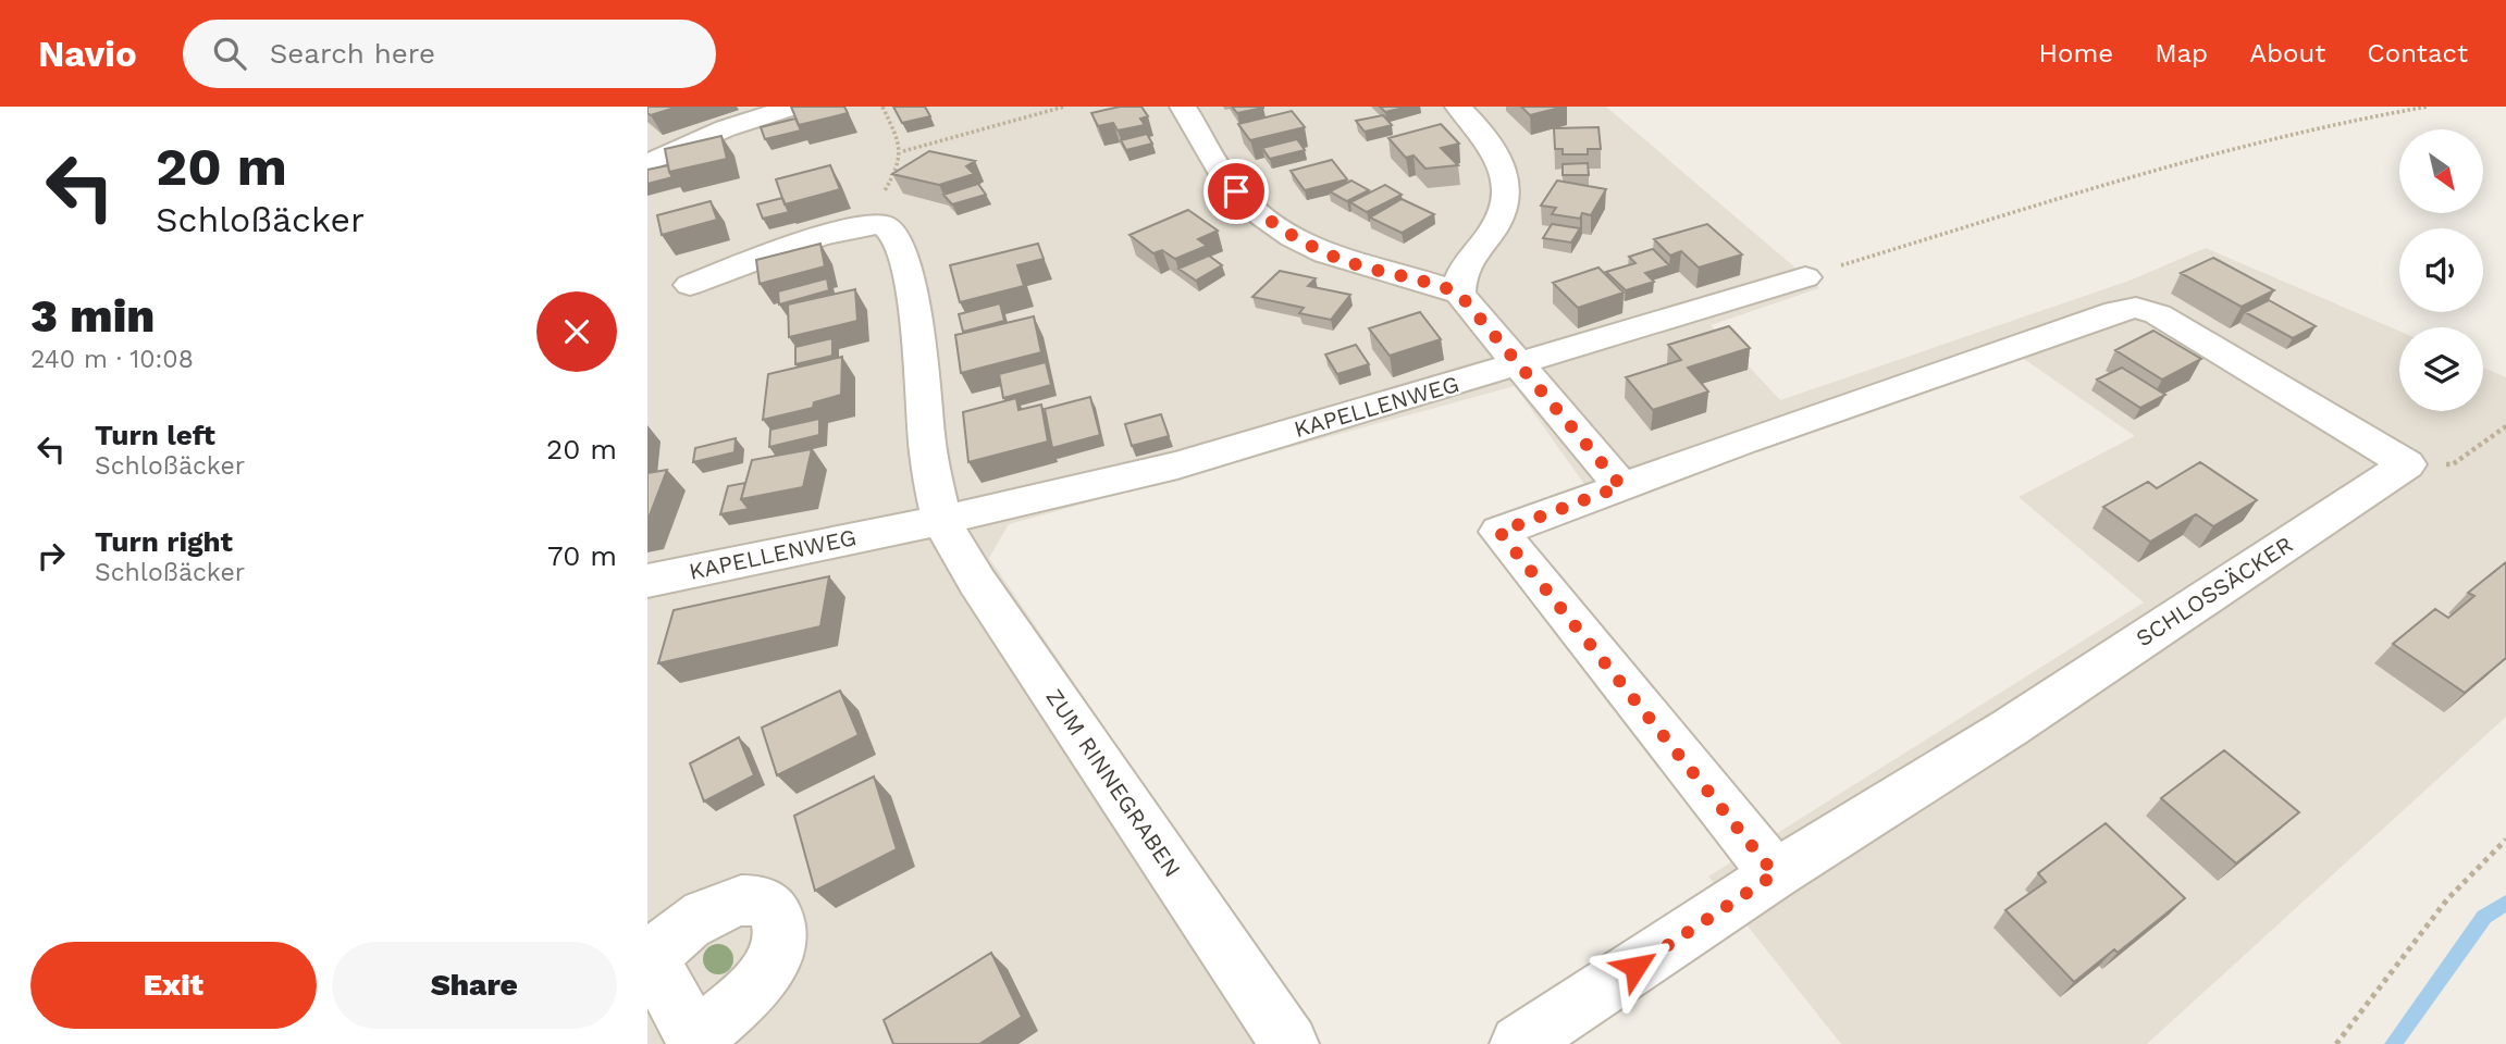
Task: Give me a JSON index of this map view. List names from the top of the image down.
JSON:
{
  "streets": {
    "street": ["KAPELLENWEG", "SCHLOSSÄCKER", "ZUM RINNEGRABEN"]
  },
  "crossings": [
    ["KAPELLENWEG", "ZUM RINNEGRABEN"]
  ],
  "north": "bottom right",
  "page": {
    "header": "Navio",
    "search": "Search here",
    "nav": [
      "Home",
      "Map",
      "About",
      "Contact"
    ],
    "turn": ["20 m", "Schloßäcker"],
    "heading": ["3 min", "240 m · 10:08"],
    "list": [
      {
        "name": "Turn left",
        "note": "Schloßäcker",
        "value": "20 m"
      },
      {
        "name": "Turn right",
        "note": "Schloßäcker",
        "value": "70 m"
      }
    ],
    "buttons": ["Exit", "Share"]
  }
}
